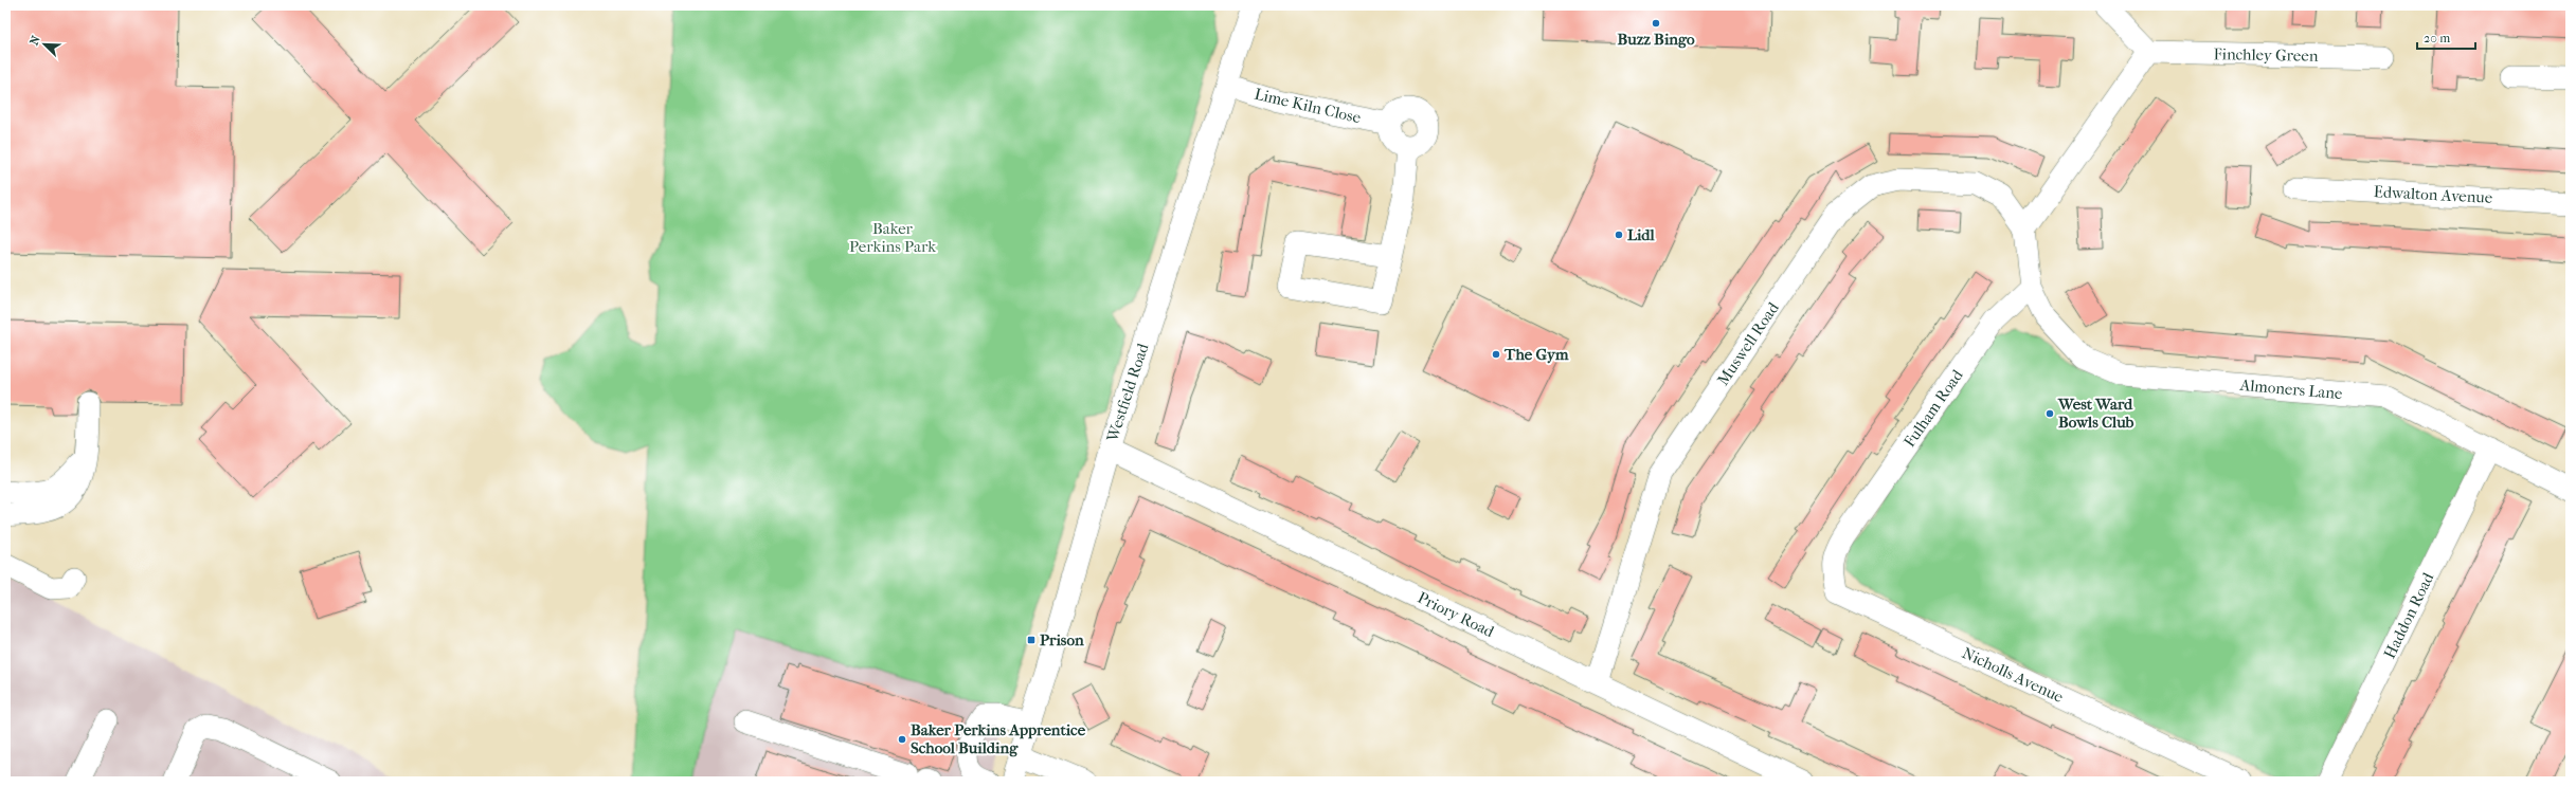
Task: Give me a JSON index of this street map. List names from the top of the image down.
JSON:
{
  "streets": {
    "street": [
      "Finchley Green",
      "Lime Kiln Close",
      "Edwalton Avenue",
      "Muswell Road",
      "Almoners Lane",
      "Westfield Road",
      "Fulham Road",
      "Priory Road",
      "Haddon Road",
      "Nicholls Avenue"
    ]
  },
  "crossings": [
    ["Lime Kiln Close", "Westfield Road"],
    ["Muswell Road", "Almoners Lane"],
    ["Muswell Road", "Priory Road"],
    ["Almoners Lane", "Fulham Road"],
    ["Almoners Lane", "Haddon Road"],
    ["Westfield Road", "Priory Road"],
    ["Fulham Road", "Nicholls Avenue"]
  ],
  "parks": ["Baker Perkins Park"],
  "places": {
    "other": [
      "Buzz Bingo",
      "Lidl",
      "The Gym",
      "West Ward Bowls Club",
      "Baker Perkins Apprentice School Building"
    ],
    "transit": ["Prison"]
  },
  "scale_bar": "20 m",
  "north": "top left"
}
